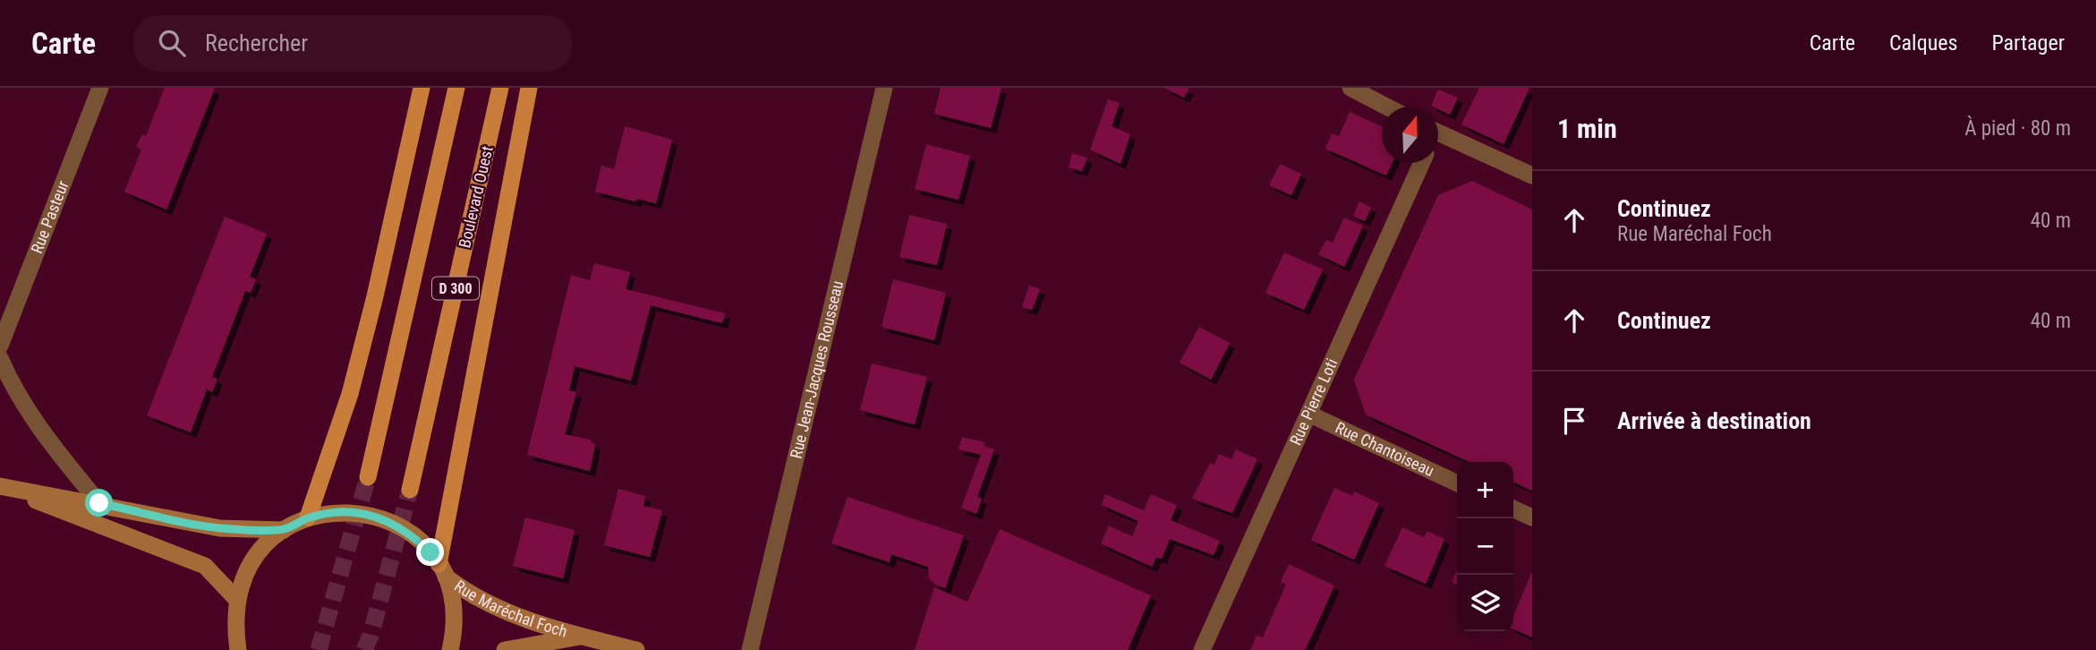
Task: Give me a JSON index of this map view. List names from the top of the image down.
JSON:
{
  "streets": {
    "main road": ["Boulevard Ouest", "D 300", "Rue Maréchal Foch"],
    "street": [
      "Rue Pasteur",
      "Rue Jean-Jacques Rousseau",
      "Rue Pierre Loti",
      "Rue Chantoiseau"
    ]
  },
  "crossings": [
    ["Rue Pierre Loti", "Rue Chantoiseau"]
  ],
  "north": "top",
  "page": {
    "header": "Carte",
    "search": "Rechercher",
    "nav": ["Carte", "Calques", "Partager"],
    "heading": ["1 min", "À pied · 80 m"],
    "list": [
      ["Continuez", "Rue Maréchal Foch", "40 m"],
      ["Continuez", "40 m"],
      "Arrivée à destination"
    ],
    "map_buttons": ["+", "−"]
  }
}
